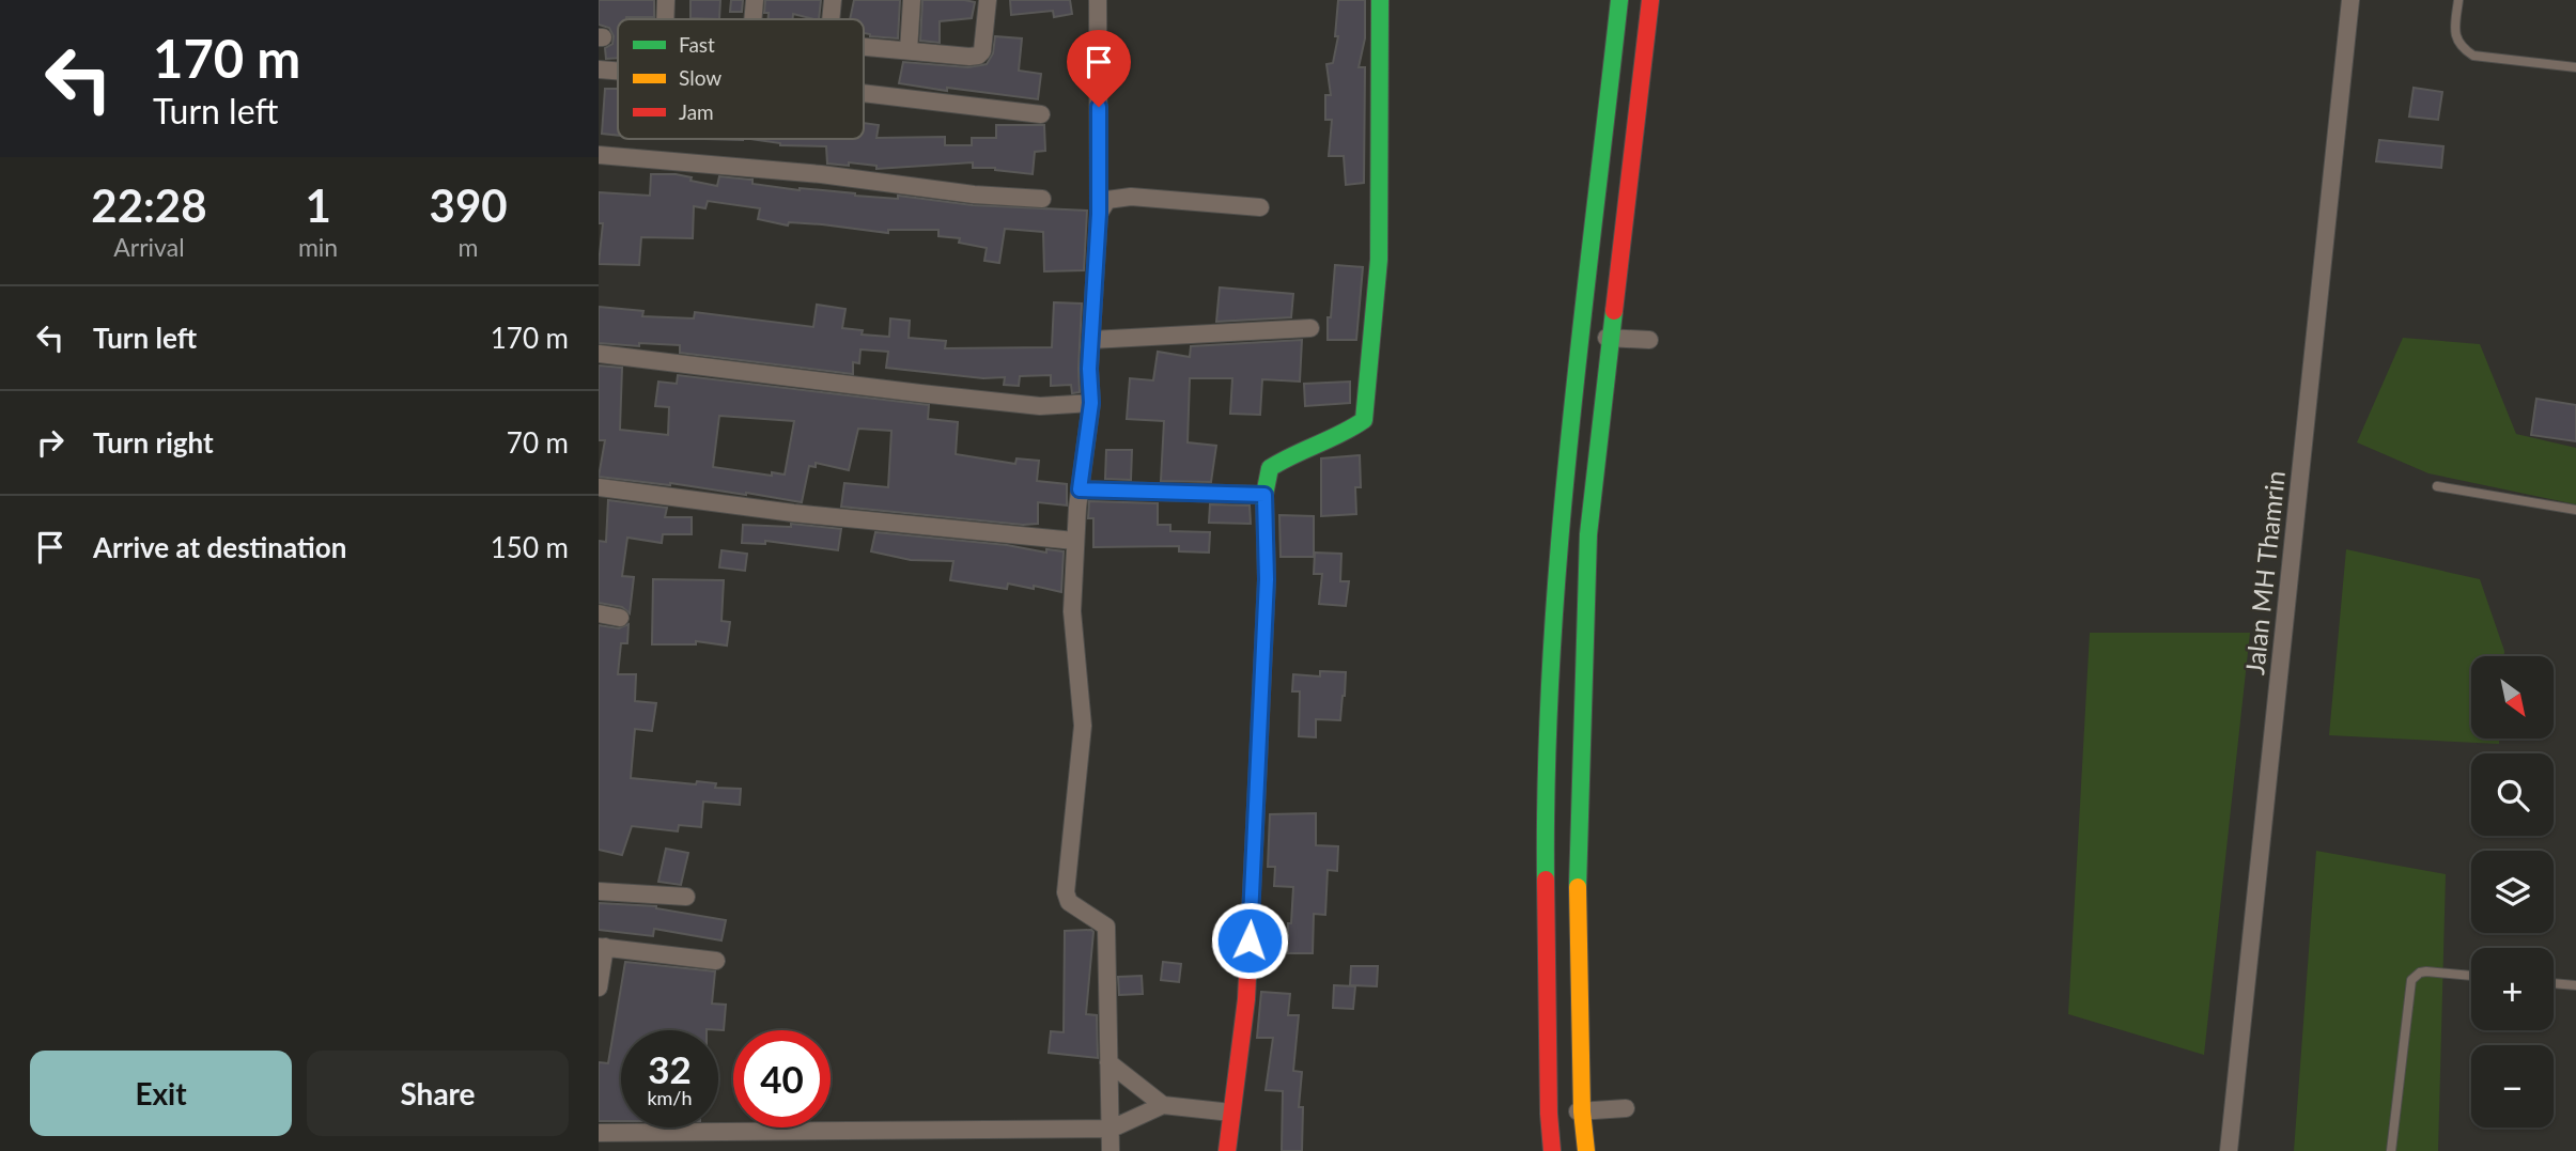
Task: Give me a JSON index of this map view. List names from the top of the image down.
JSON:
{
  "streets": {
    "street": ["Jalan MH Thamrin"]
  },
  "legend": ["Fast", "Slow", "Jam"],
  "north": "bottom right",
  "page": {
    "turn": ["170 m", "Turn left"],
    "eta": [
      "22:28",
      "Arrival",
      "1",
      "min",
      "390",
      "m"
    ],
    "list": [
      {
        "name": "Turn left",
        "value": "170 m"
      },
      {
        "name": "Turn right",
        "value": "70 m"
      },
      {
        "name": "Arrive at destination",
        "value": "150 m"
      }
    ],
    "map_buttons": ["+", "−"],
    "speed": "32 km/h",
    "limit": "40",
    "buttons": ["Exit", "Share"]
  }
}
